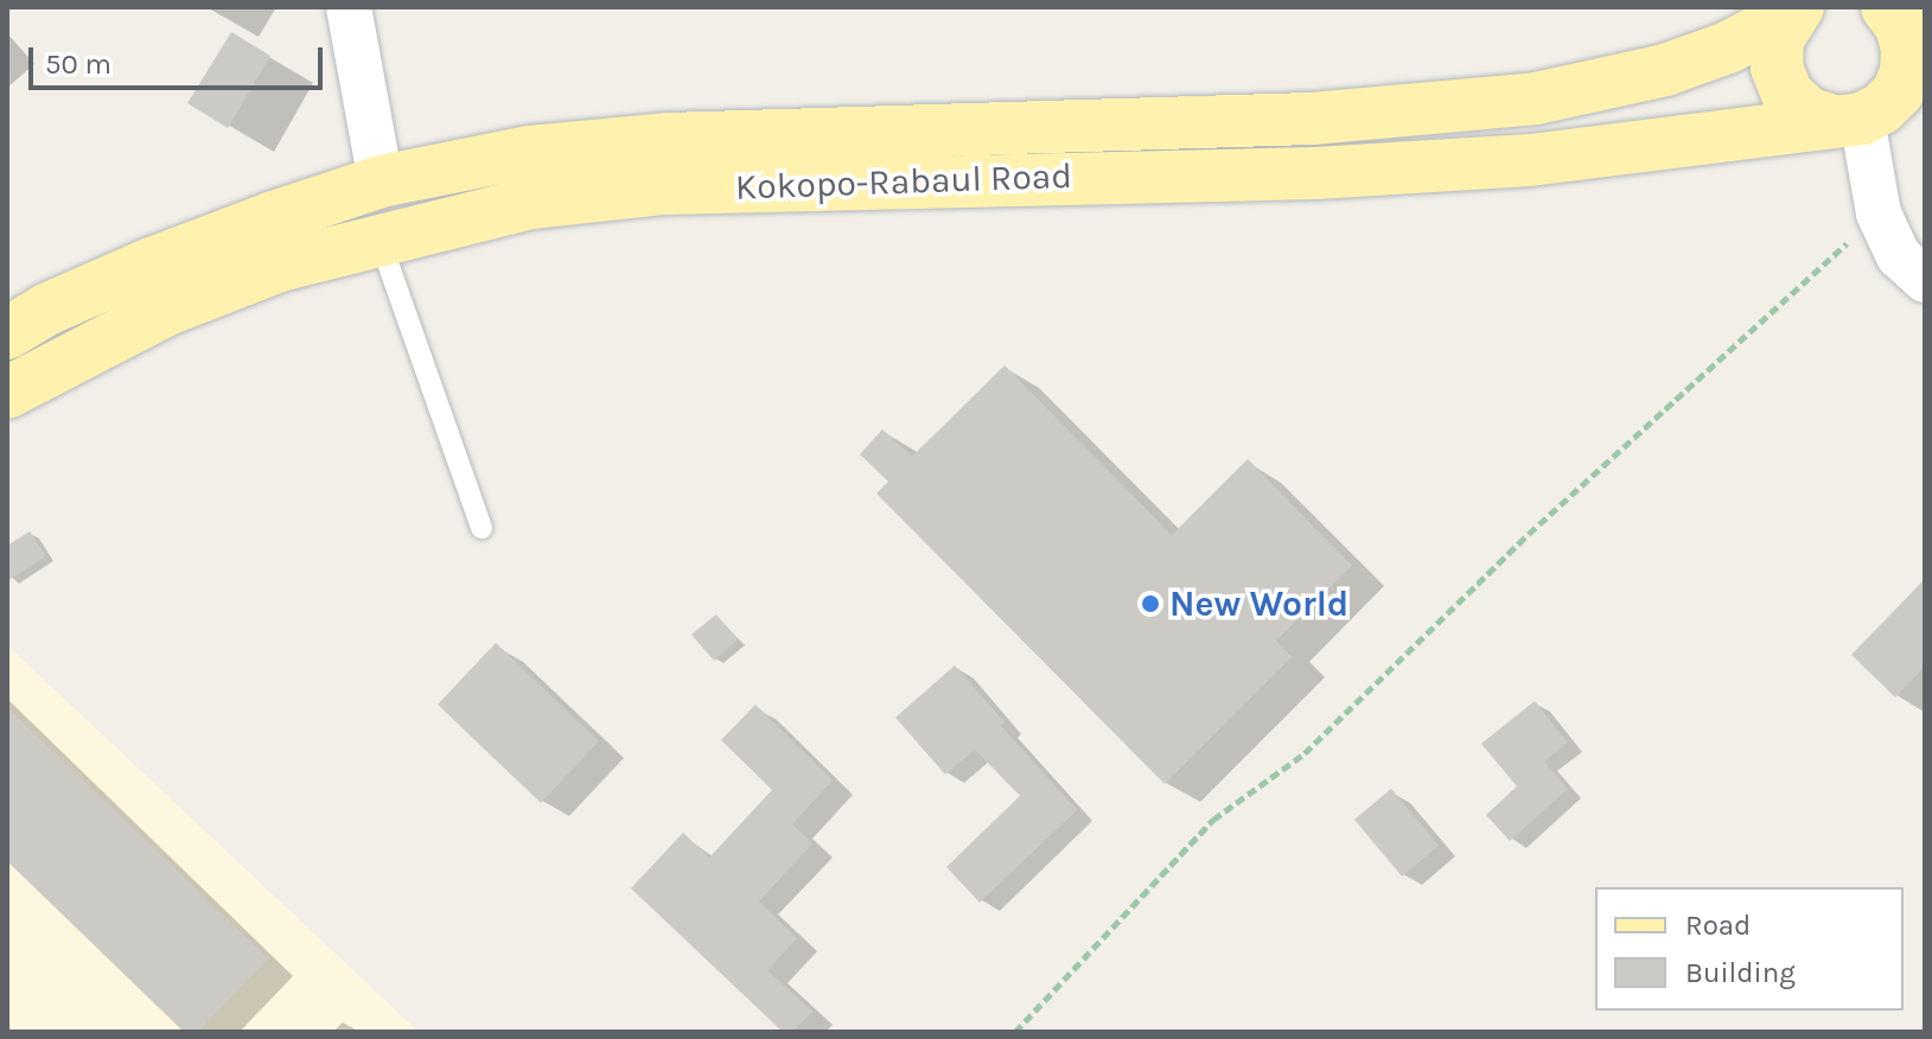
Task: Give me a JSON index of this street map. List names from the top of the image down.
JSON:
{
  "streets": {
    "main road": ["Kokopo-Rabaul Road"]
  },
  "places": ["New World"],
  "legend": ["Road", "Building"],
  "scale_bar": "50 m"
}
